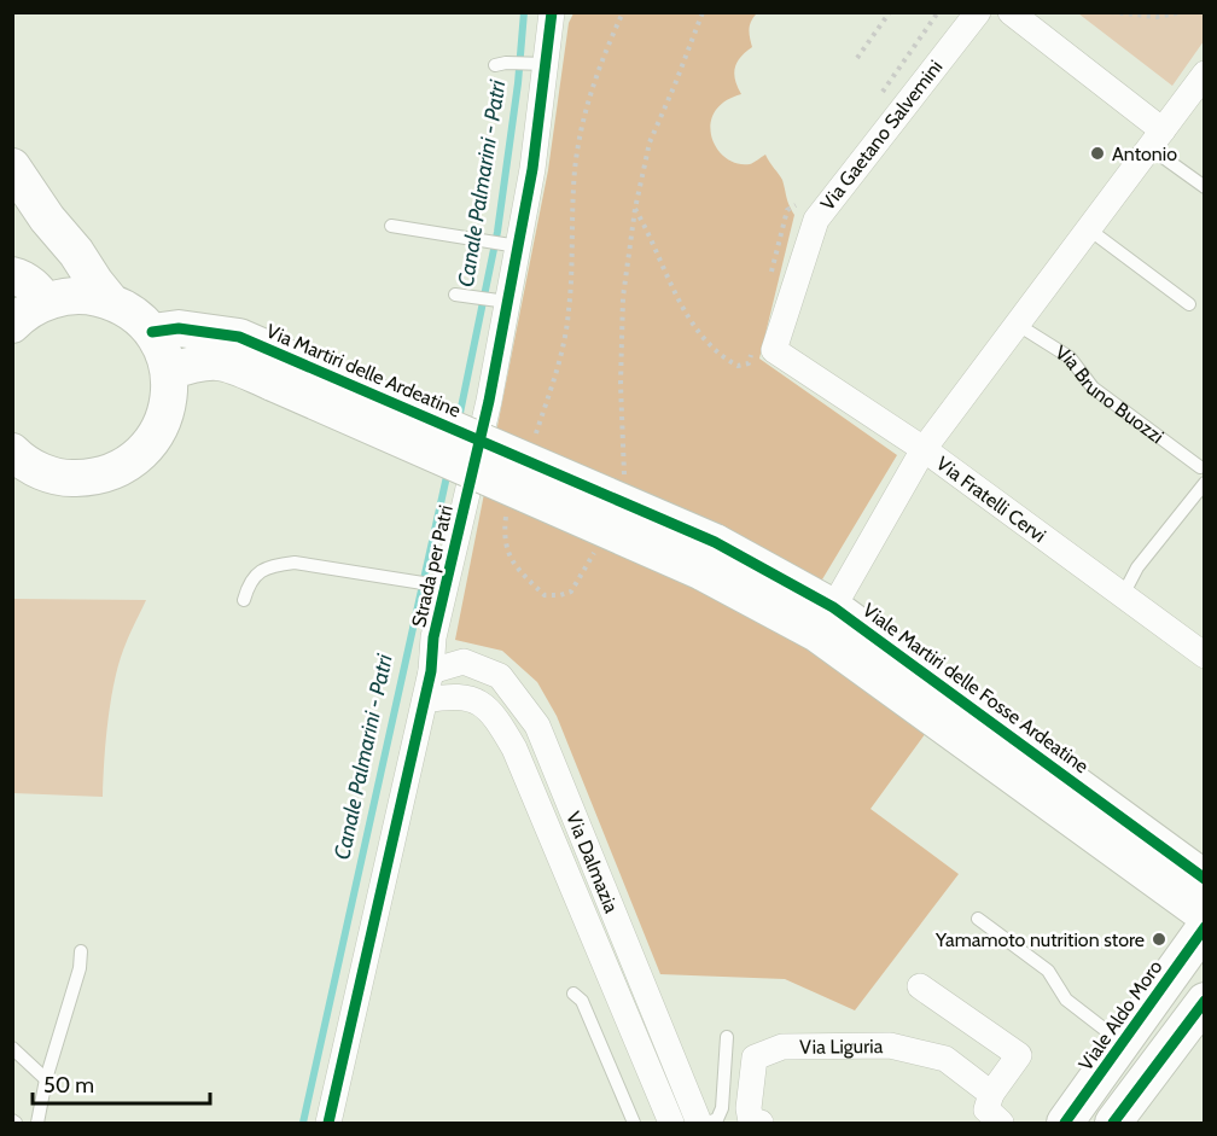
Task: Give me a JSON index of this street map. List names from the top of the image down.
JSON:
{
  "streets": {
    "street": [
      "Via Gaetano Salvemini",
      "Via Martiri delle Ardeatine",
      "Via Fratelli Cervi",
      "Strada per Patri",
      "Viale Martiri delle Fosse Ardeatine",
      "Via Dalmazia",
      "Viale Aldo Moro",
      "Via Liguria"
    ],
    "lane": ["Via Bruno Buozzi"]
  },
  "crossings": [
    ["Via Gaetano Salvemini", "Via Fratelli Cervi"],
    ["Via Martiri delle Ardeatine", "Viale Martiri delle Fosse Ardeatine"],
    ["Strada per Patri", "Via Dalmazia"]
  ],
  "water": ["Canale Palmarini - Patri"],
  "places": ["Antonio", "Yamamoto nutrition store"],
  "scale_bar": "50 m"
}
